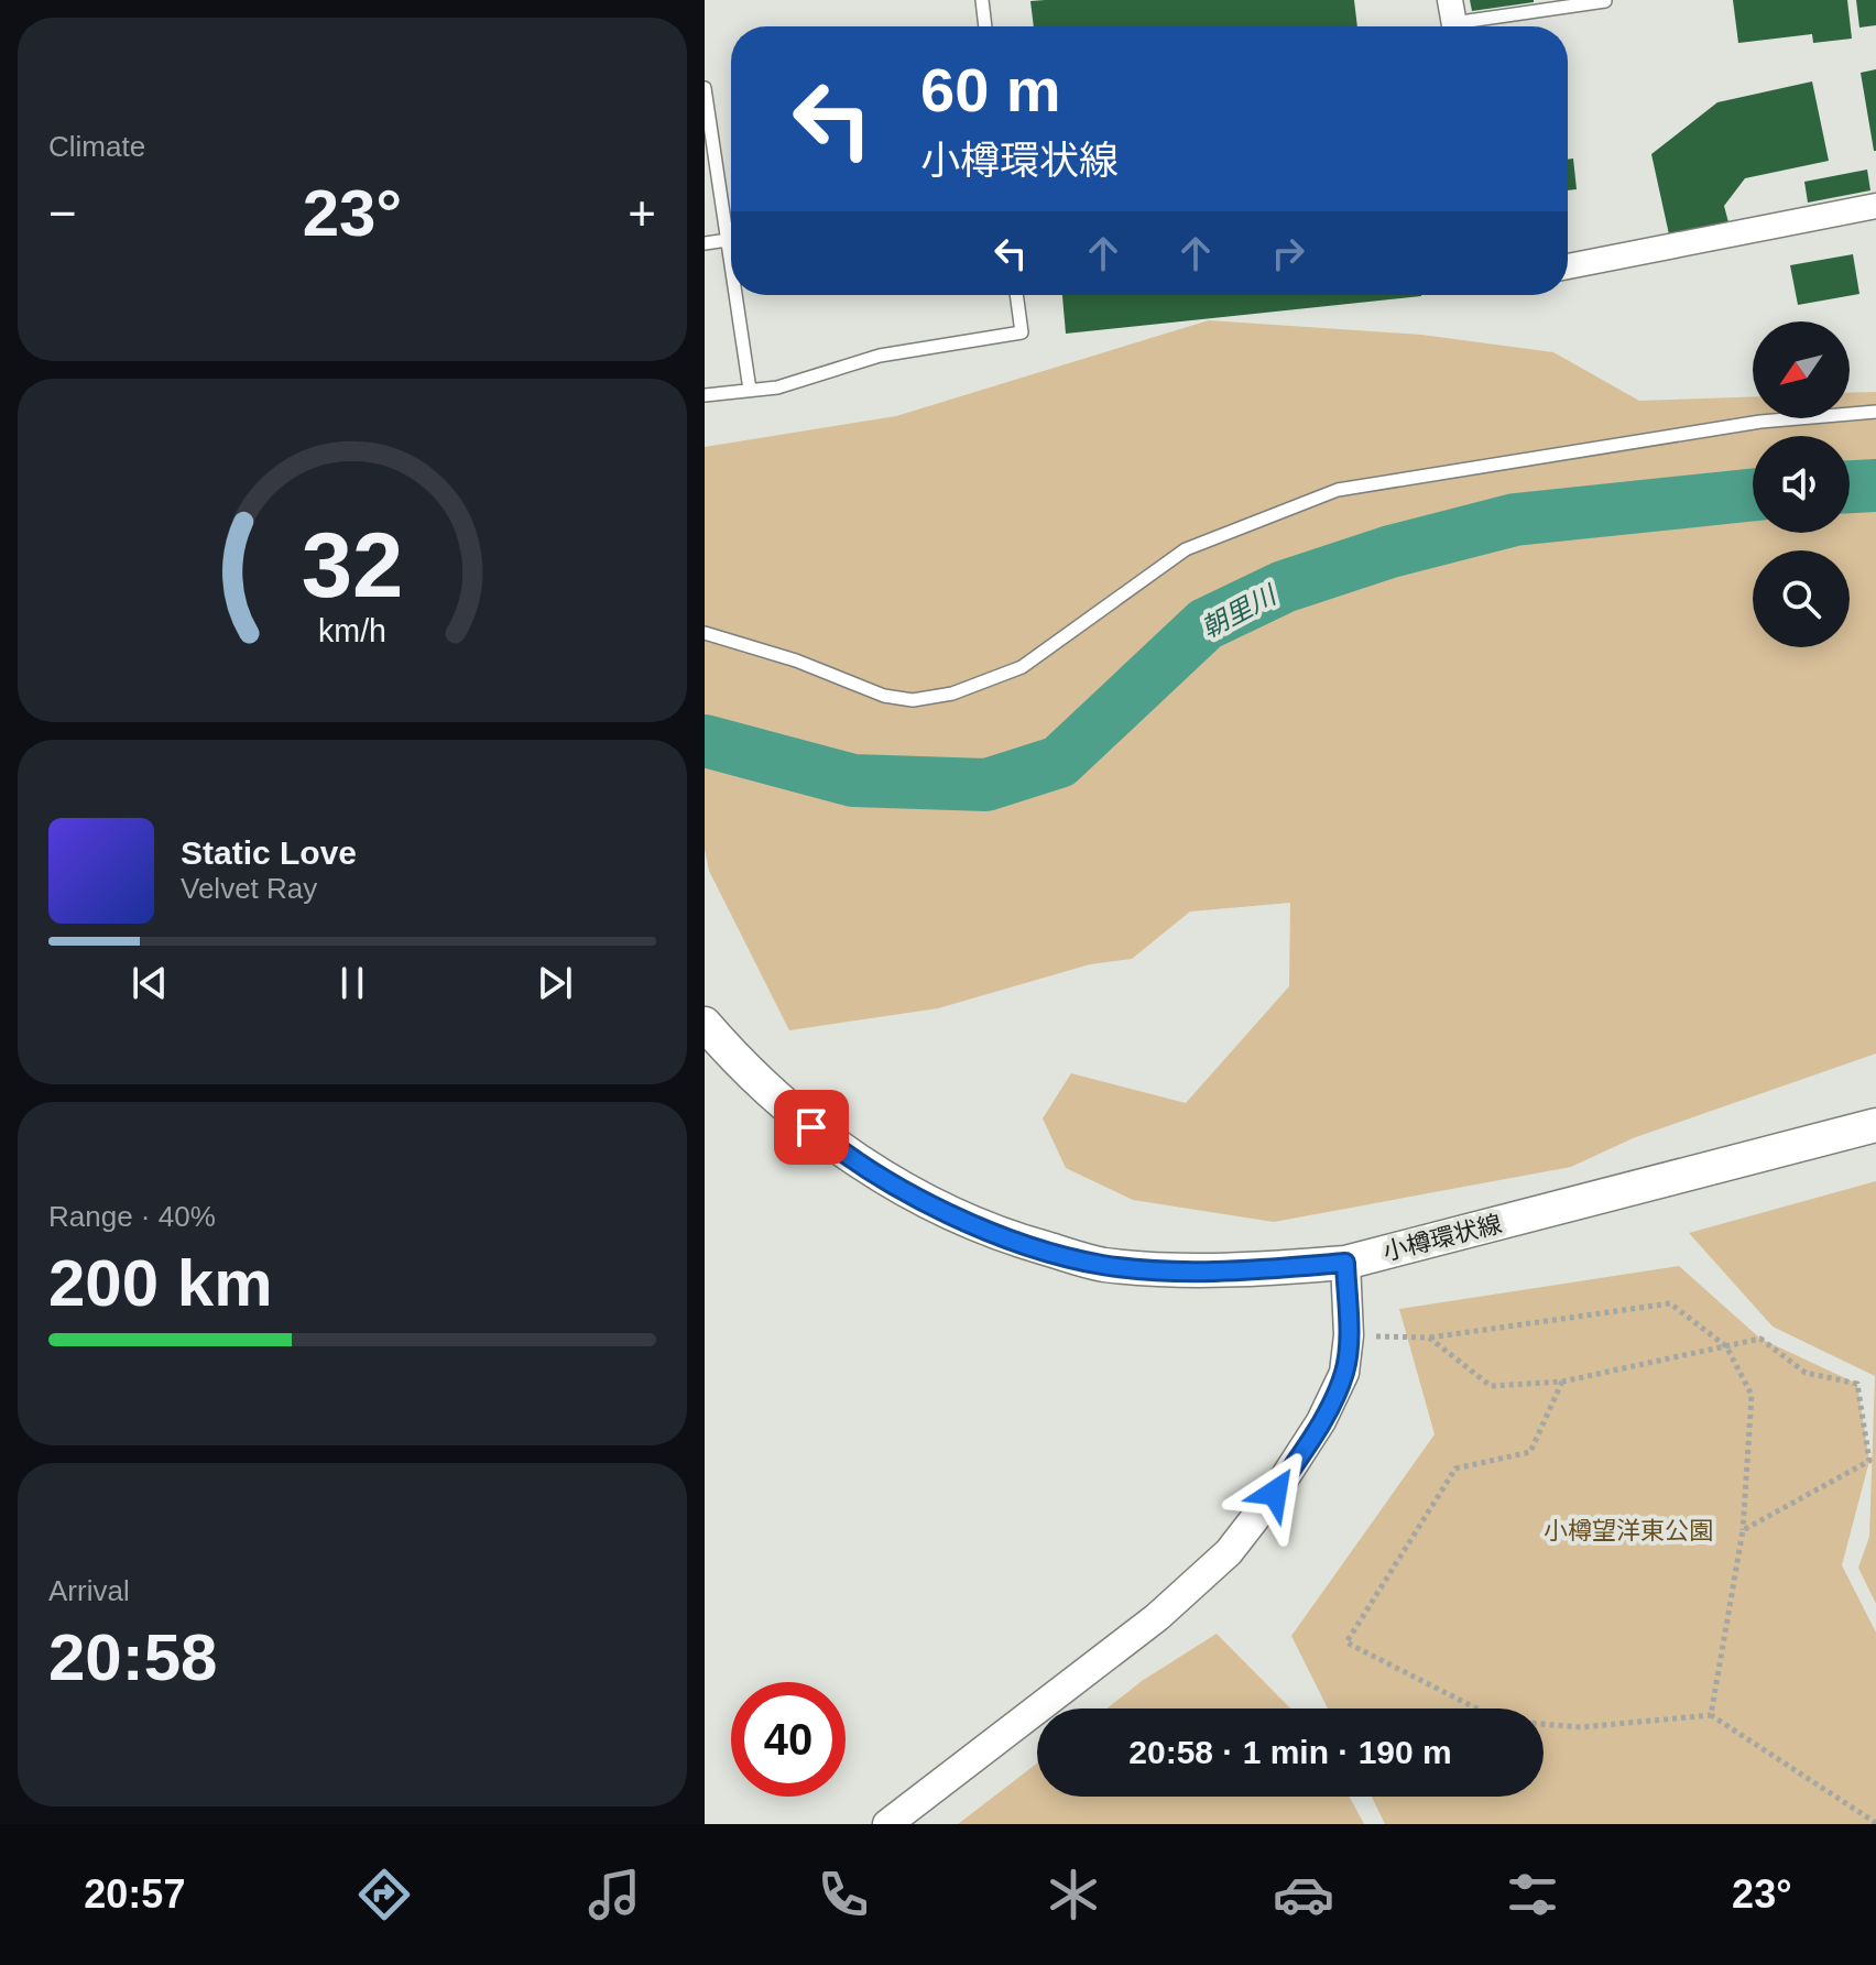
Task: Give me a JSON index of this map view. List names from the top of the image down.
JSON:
{
  "streets": {
    "main road": ["小樽環状線"]
  },
  "water": ["朝里川"],
  "parks": ["小樽望洋東公園"],
  "north": "bottom left",
  "page": {
    "tile": [
      "Climate",
      ["Range · 40%", "200 km"],
      ["Arrival", "20:58"]
    ],
    "turn": ["60 m", "小樽環状線"],
    "heat": ["−", "23°", "+"],
    "song": ["Static Love", "Velvet Ray"],
    "limit": "40",
    "trip": "20:58 · 1 min · 190 m",
    "tabs": ["20:57", "23°"],
    "gauge": ["32", "km/h"]
  }
}
